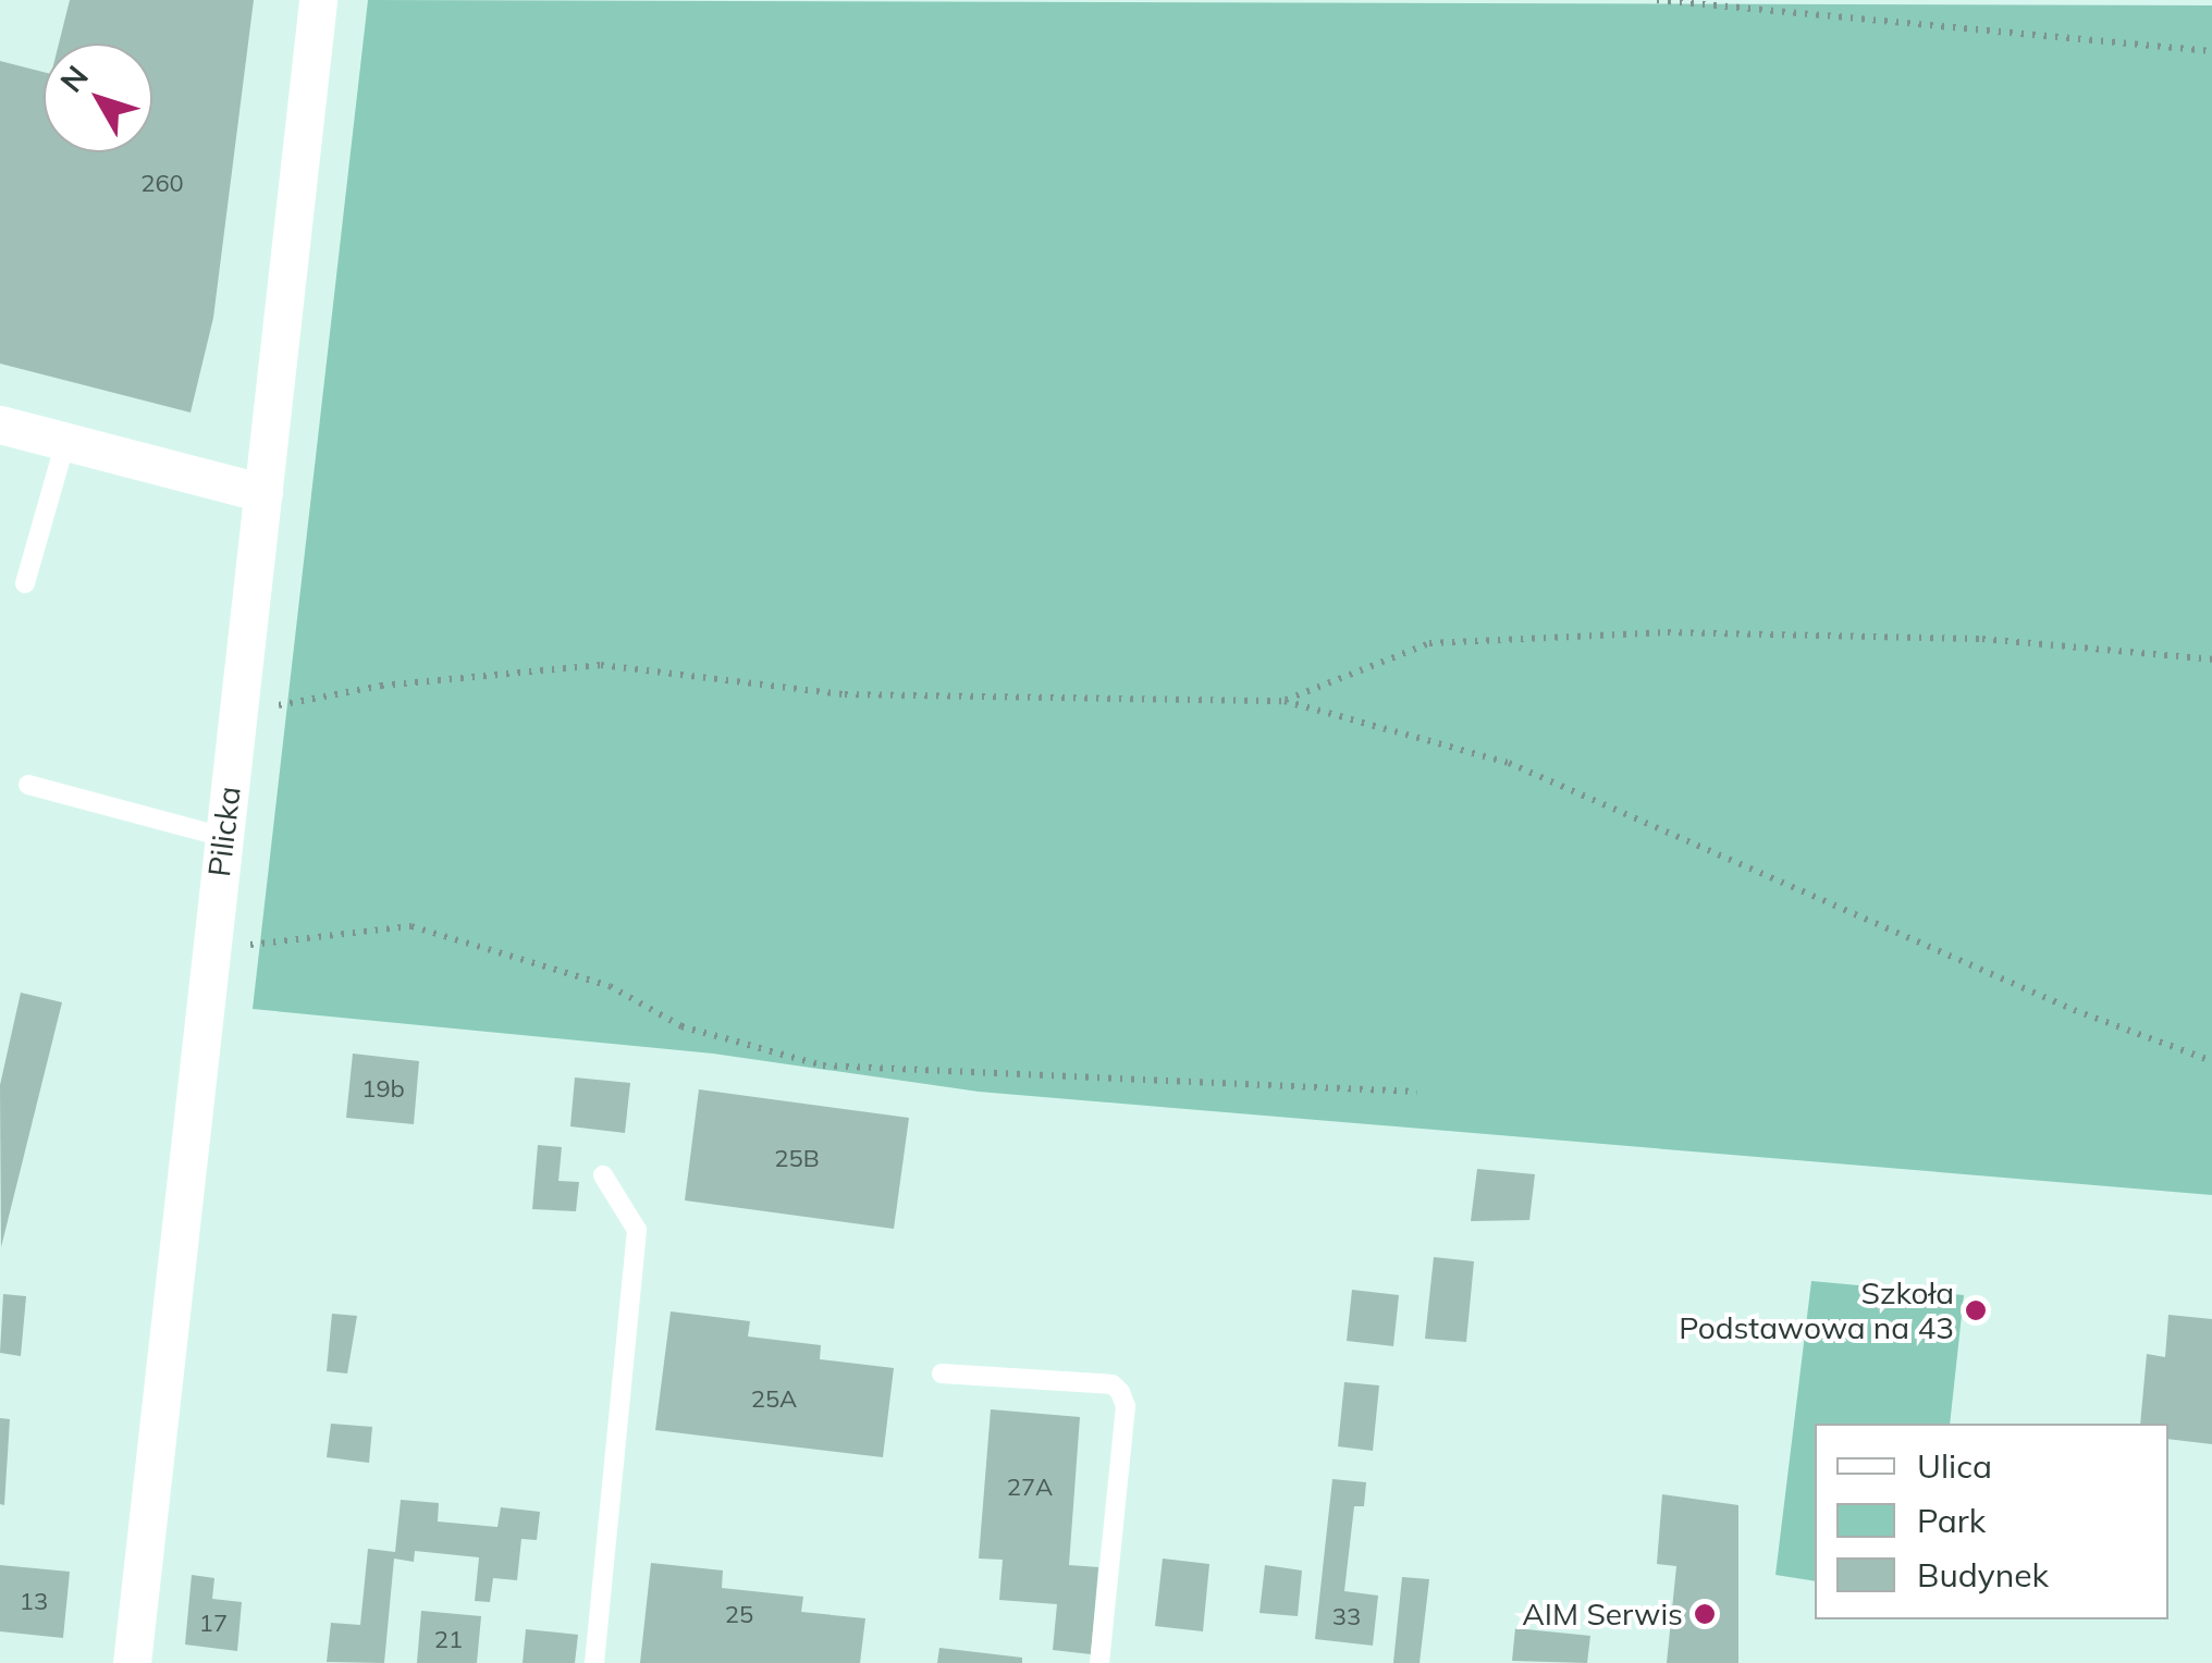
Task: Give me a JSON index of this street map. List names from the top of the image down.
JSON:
{
  "streets": {
    "street": ["Pilicka"]
  },
  "places": ["Szkoła Podstawowa na 43", "AIM Serwis"],
  "house_numbers": [
    "260",
    "19b",
    "25B",
    "25A",
    "27A",
    "13",
    "25",
    "33",
    "17",
    "21"
  ],
  "legend": ["Ulica", "Park", "Budynek"],
  "north": "top left"
}
